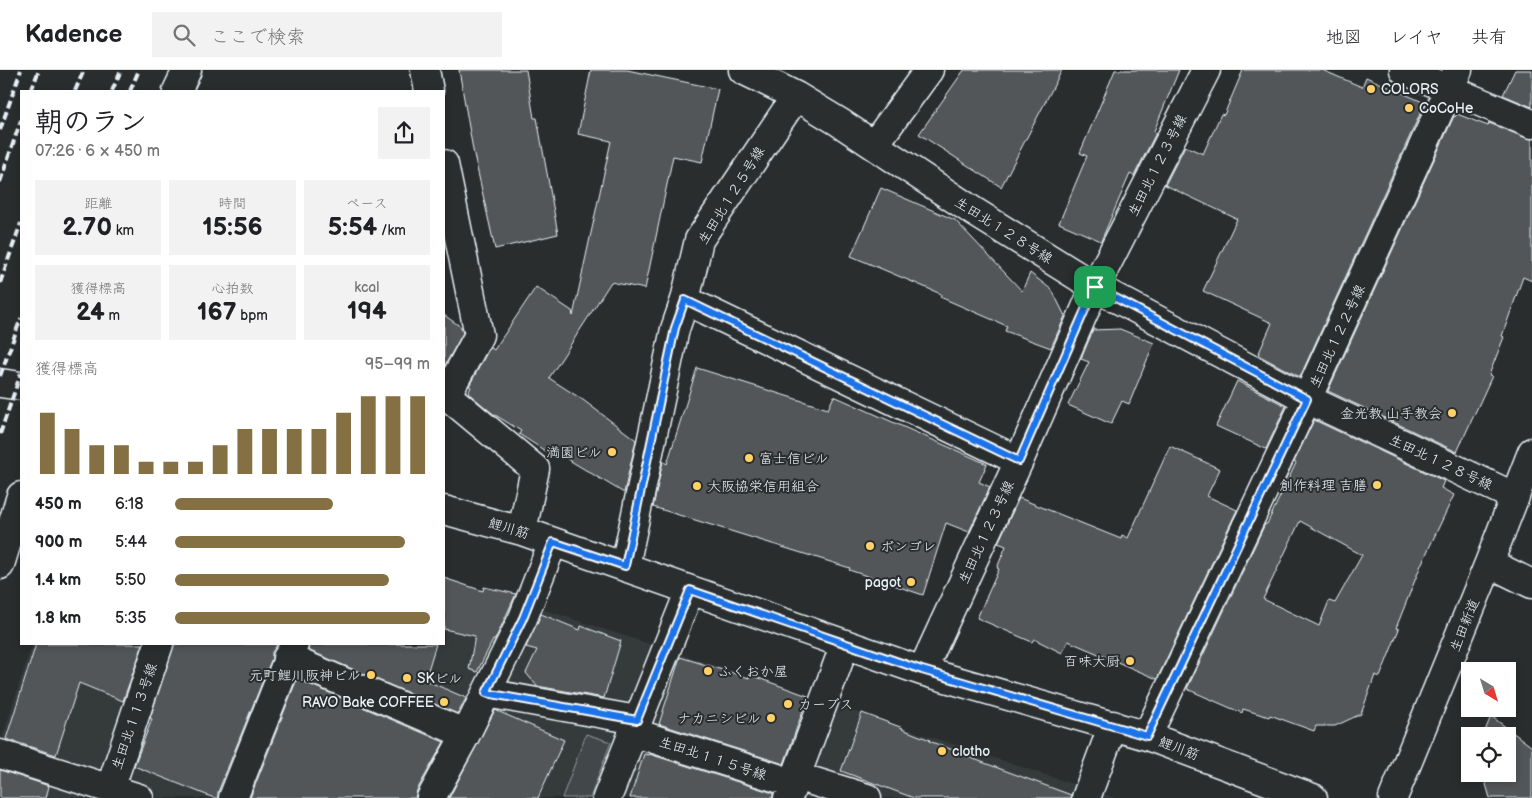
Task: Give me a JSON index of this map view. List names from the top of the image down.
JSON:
{
  "streets": {
    "street": [
      "生田北１２３号線",
      "生田北１２５号線",
      "生田北１２８号線",
      "生田北１２２号線",
      "鯉川筋",
      "生田新道",
      "生田北１１３号線",
      "生田北１１５号線"
    ]
  },
  "crossings": [
    ["生田北１２３号線", "生田北１２８号線"],
    ["生田北１２３号線", "鯉川筋"],
    ["生田北１２５号線", "生田北１２８号線"],
    ["生田北１２５号線", "鯉川筋"],
    ["生田北１２８号線", "生田北１２２号線"],
    ["生田北１２８号線", "生田新道"],
    ["生田北１２２号線", "鯉川筋"]
  ],
  "places": [
    "COLORS",
    "CoCoHe",
    "金光教 山手教会",
    "満園ビル",
    "富士信ビル",
    "創作料理 吉膳",
    "大阪協栄信用組合",
    "ボンゴレ",
    "pagot",
    "百味大厨",
    "ふくおか屋",
    "元町鯉川阪神ビル",
    "SKビル",
    "RAVO Bake COFFEE",
    "カーブス",
    "ナカニシビル",
    "clotho"
  ],
  "north": "bottom right",
  "page": {
    "header": "Kadence",
    "search": "ここで検索",
    "nav": ["地図", "レイヤ", "共有"],
    "heading": ["朝のラン", "07:26 · 6 × 450 m"],
    "stats": [
      ["距離", "2.70 km"],
      ["時間", "15:56"],
      ["ペース", "5:54 /km"],
      ["獲得標高", "24 m"],
      ["心拍数", "167 bpm"],
      ["kcal", "194"]
    ],
    "chart": ["獲得標高", "95–99 m"],
    "list": [
      {
        "name": "450 m",
        "note": "6:18"
      },
      {
        "name": "900 m",
        "note": "5:44"
      },
      {
        "name": "1.4 km",
        "note": "5:50"
      },
      {
        "name": "1.8 km",
        "note": "5:35"
      }
    ]
  }
}
